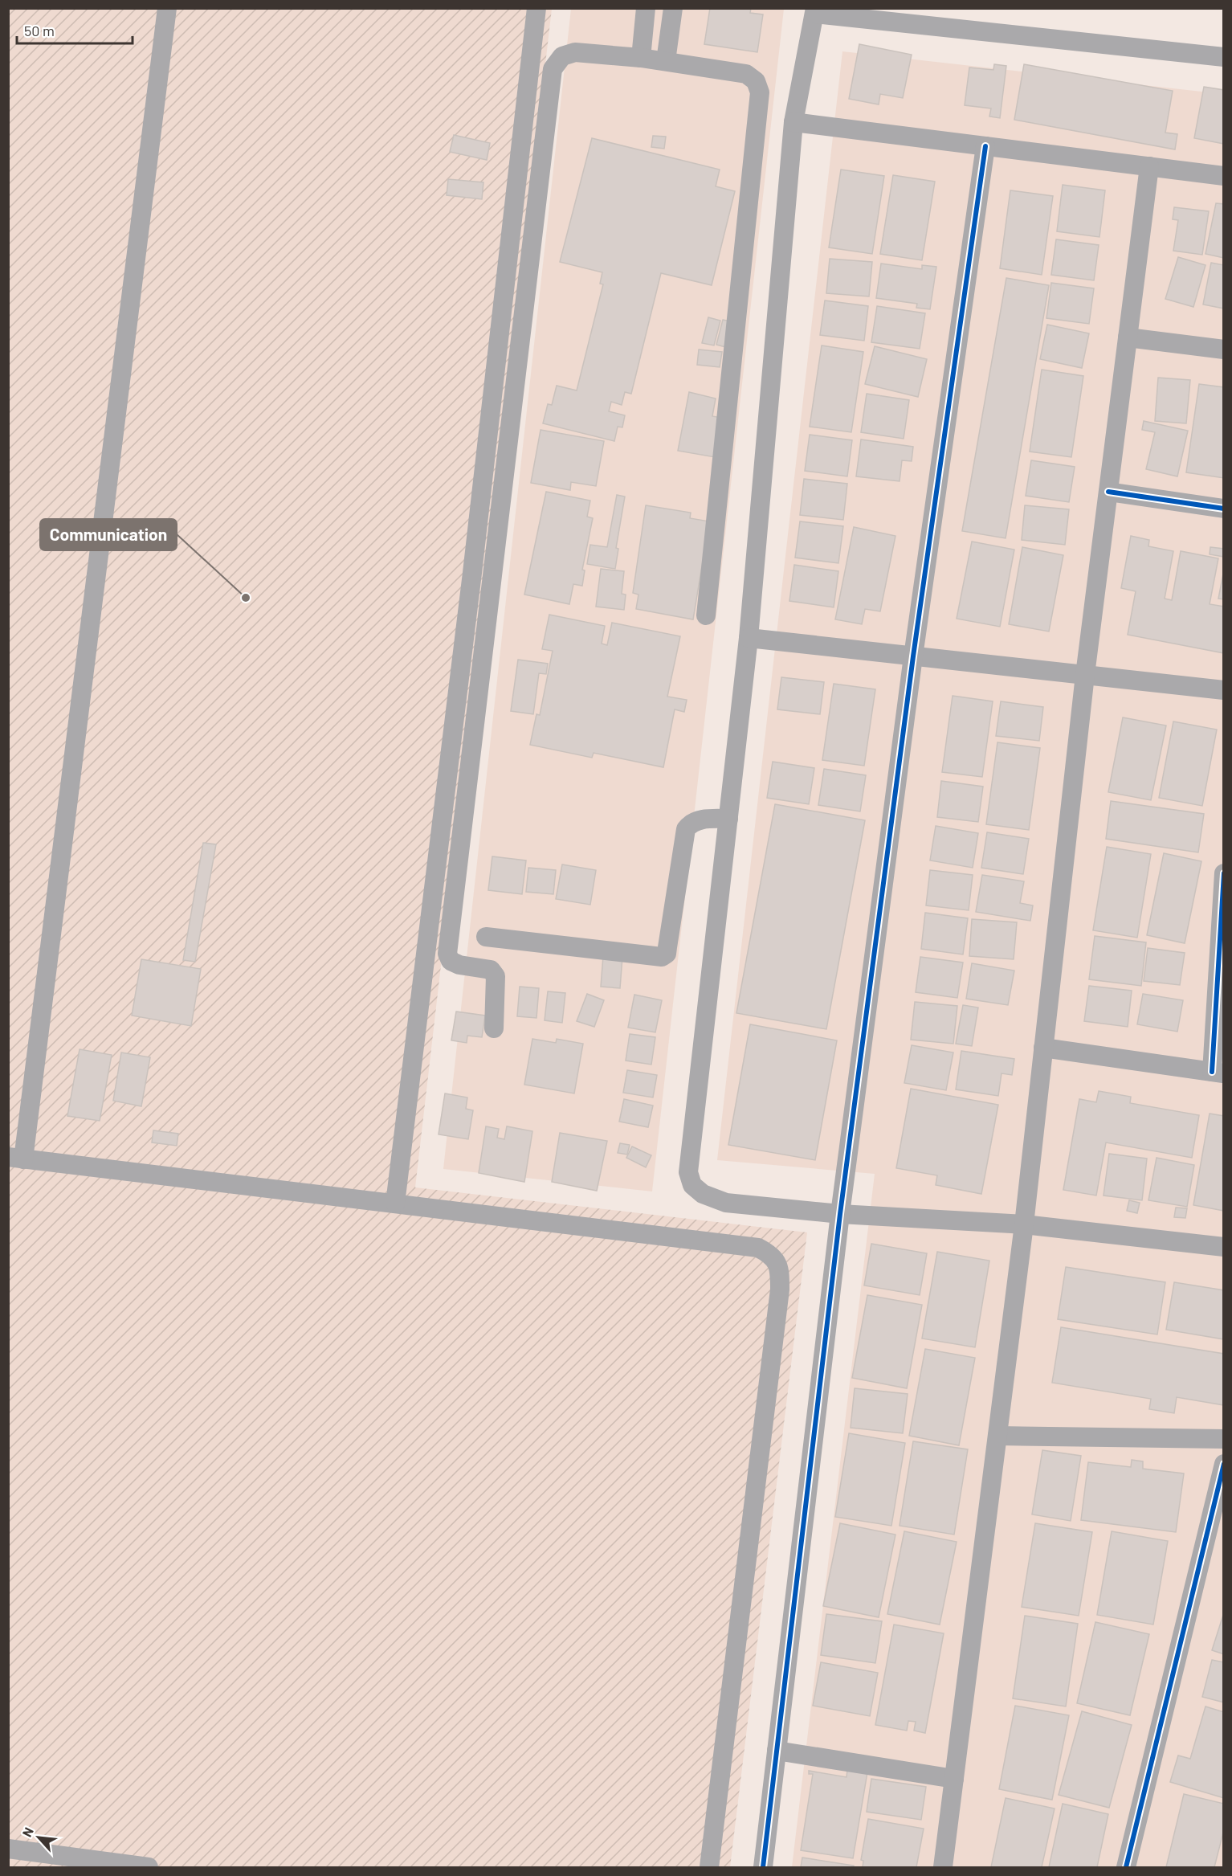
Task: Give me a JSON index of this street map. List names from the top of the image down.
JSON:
{
  "places": ["Communication"],
  "scale_bar": "50 m",
  "north": "top left"
}
